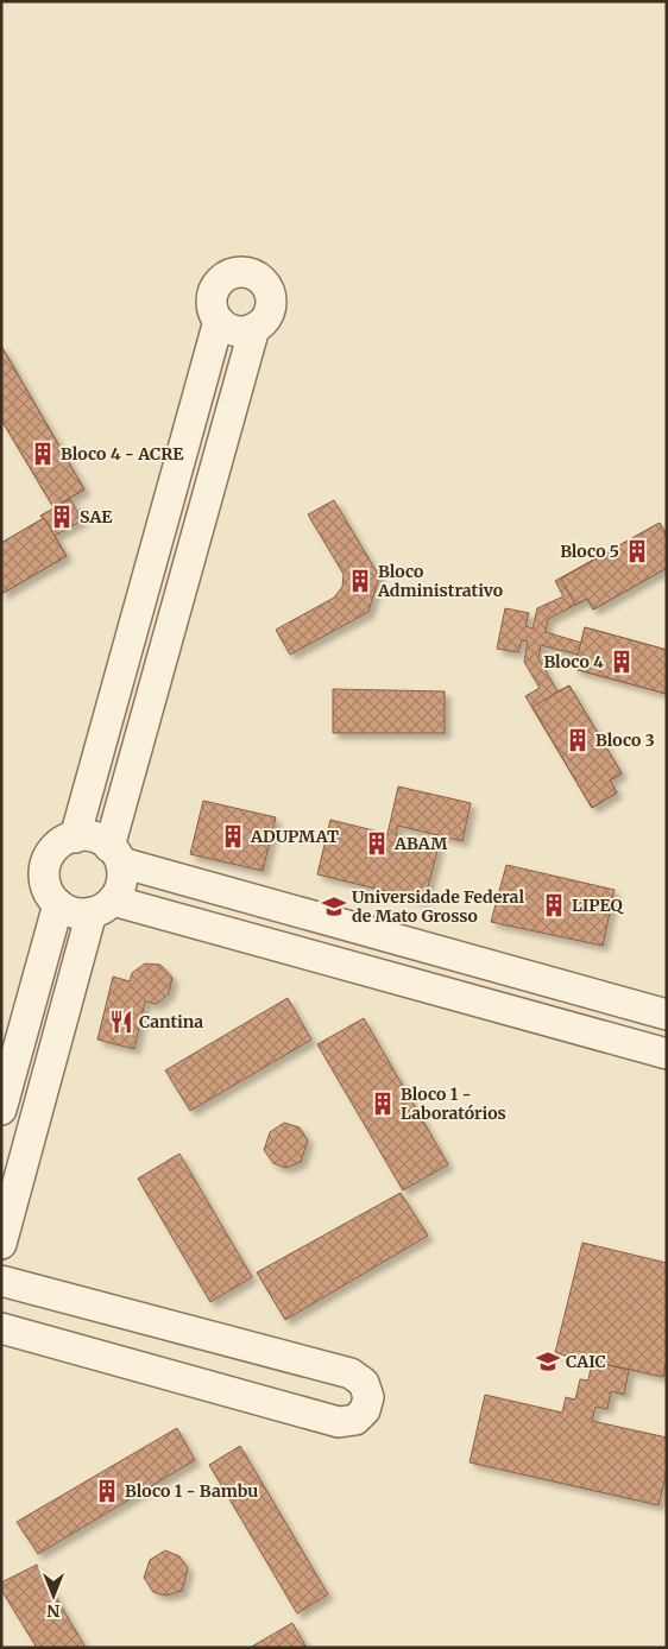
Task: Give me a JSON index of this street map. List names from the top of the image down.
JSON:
{
  "places": {
    "building": [
      "Bloco 4 - ACRE",
      "SAE",
      "Bloco 5",
      "Bloco Administrativo",
      "Bloco 4",
      "Bloco 3",
      "ADUPMAT",
      "ABAM",
      "LIPEQ",
      "Bloco 1 - Laboratórios",
      "Bloco 1 - Bambu"
    ],
    "school or university": ["Universidade Federal de Mato Grosso", "CAIC"],
    "restaurant": ["Cantina"]
  },
  "north": "bottom"
}
